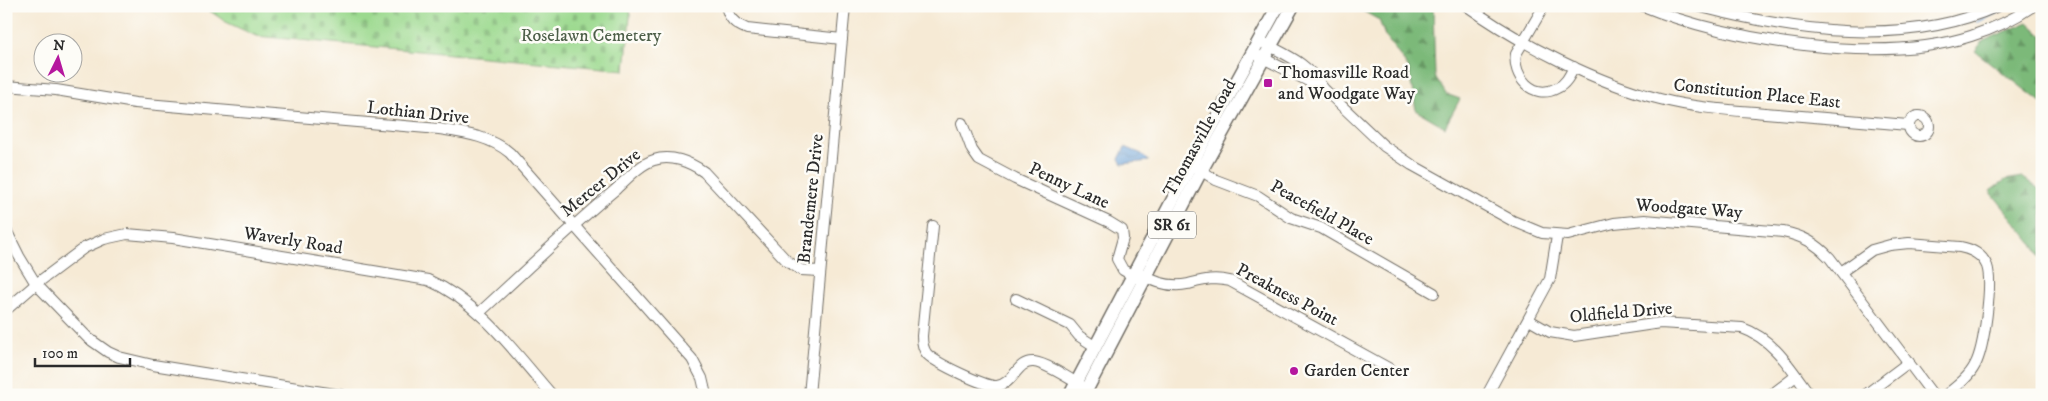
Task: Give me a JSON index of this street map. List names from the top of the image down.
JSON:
{
  "streets": {
    "main road": ["Thomasville Road", "SR 61"],
    "street": [
      "Constitution Place East",
      "Lothian Drive",
      "Mercer Drive",
      "Penny Lane",
      "Brandemere Drive",
      "Woodgate Way",
      "Peacefield Place",
      "Waverly Road",
      "Preakness Point",
      "Oldfield Drive"
    ]
  },
  "crossings": [
    ["Lothian Drive", "Mercer Drive"],
    ["Thomasville Road", "Penny Lane"],
    ["Thomasville Road", "Woodgate Way"],
    ["Thomasville Road", "Peacefield Place"],
    ["Thomasville Road", "Preakness Point"],
    ["Mercer Drive", "Brandemere Drive"],
    ["Mercer Drive", "Waverly Road"],
    ["Penny Lane", "Preakness Point"]
  ],
  "parks": ["Roselawn Cemetery"],
  "places": {
    "transit": ["Thomasville Road and Woodgate Way"],
    "other": ["Garden Center"]
  },
  "scale_bar": "100 m",
  "north": "top"
}
